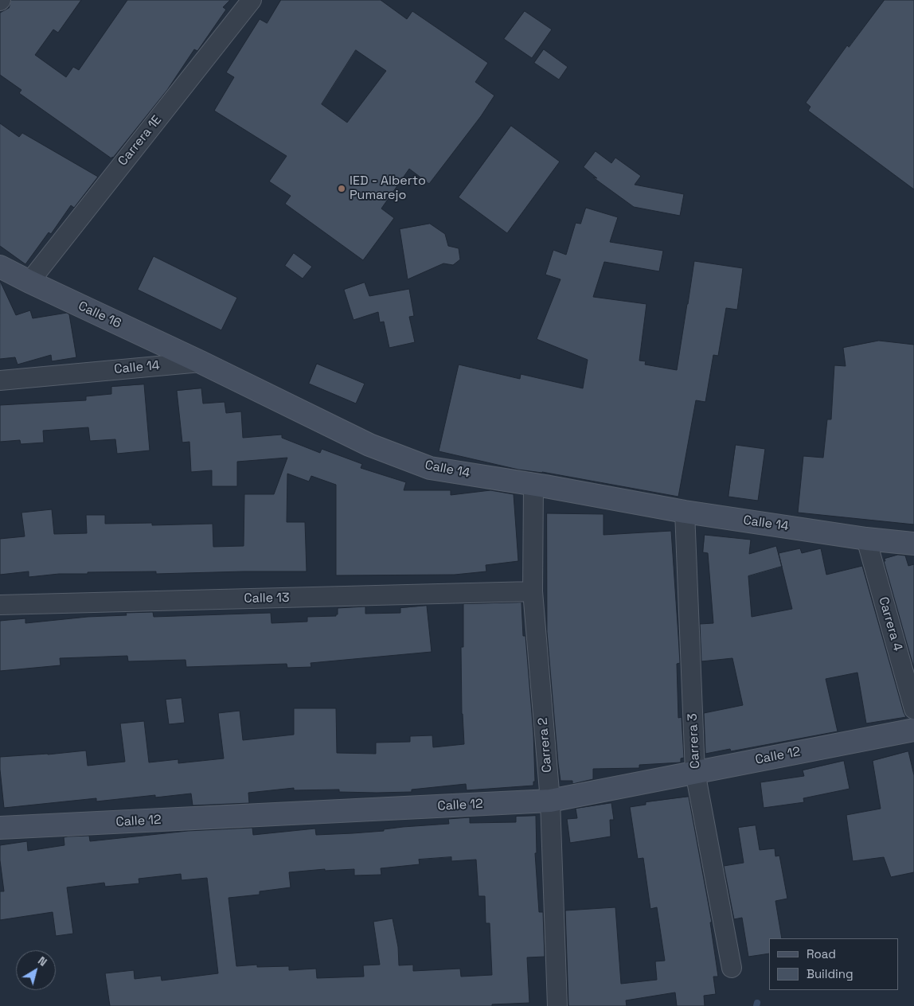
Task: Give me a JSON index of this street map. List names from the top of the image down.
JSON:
{
  "streets": {
    "street": [
      "Carrera 1E",
      "Calle 16",
      "Calle 14",
      "Calle 13",
      "Carrera 4",
      "Carrera 3",
      "Carrera 2",
      "Calle 12"
    ]
  },
  "crossings": [
    ["Carrera 1E", "Calle 16"],
    ["Calle 16", "Calle 14"],
    ["Calle 14", "Carrera 4"],
    ["Calle 14", "Carrera 3"],
    ["Calle 14", "Carrera 2"],
    ["Calle 13", "Carrera 2"],
    ["Carrera 3", "Calle 12"],
    ["Carrera 2", "Calle 12"]
  ],
  "places": ["IED - Alberto Pumarejo"],
  "legend": ["Road", "Building"],
  "north": "top right"
}
